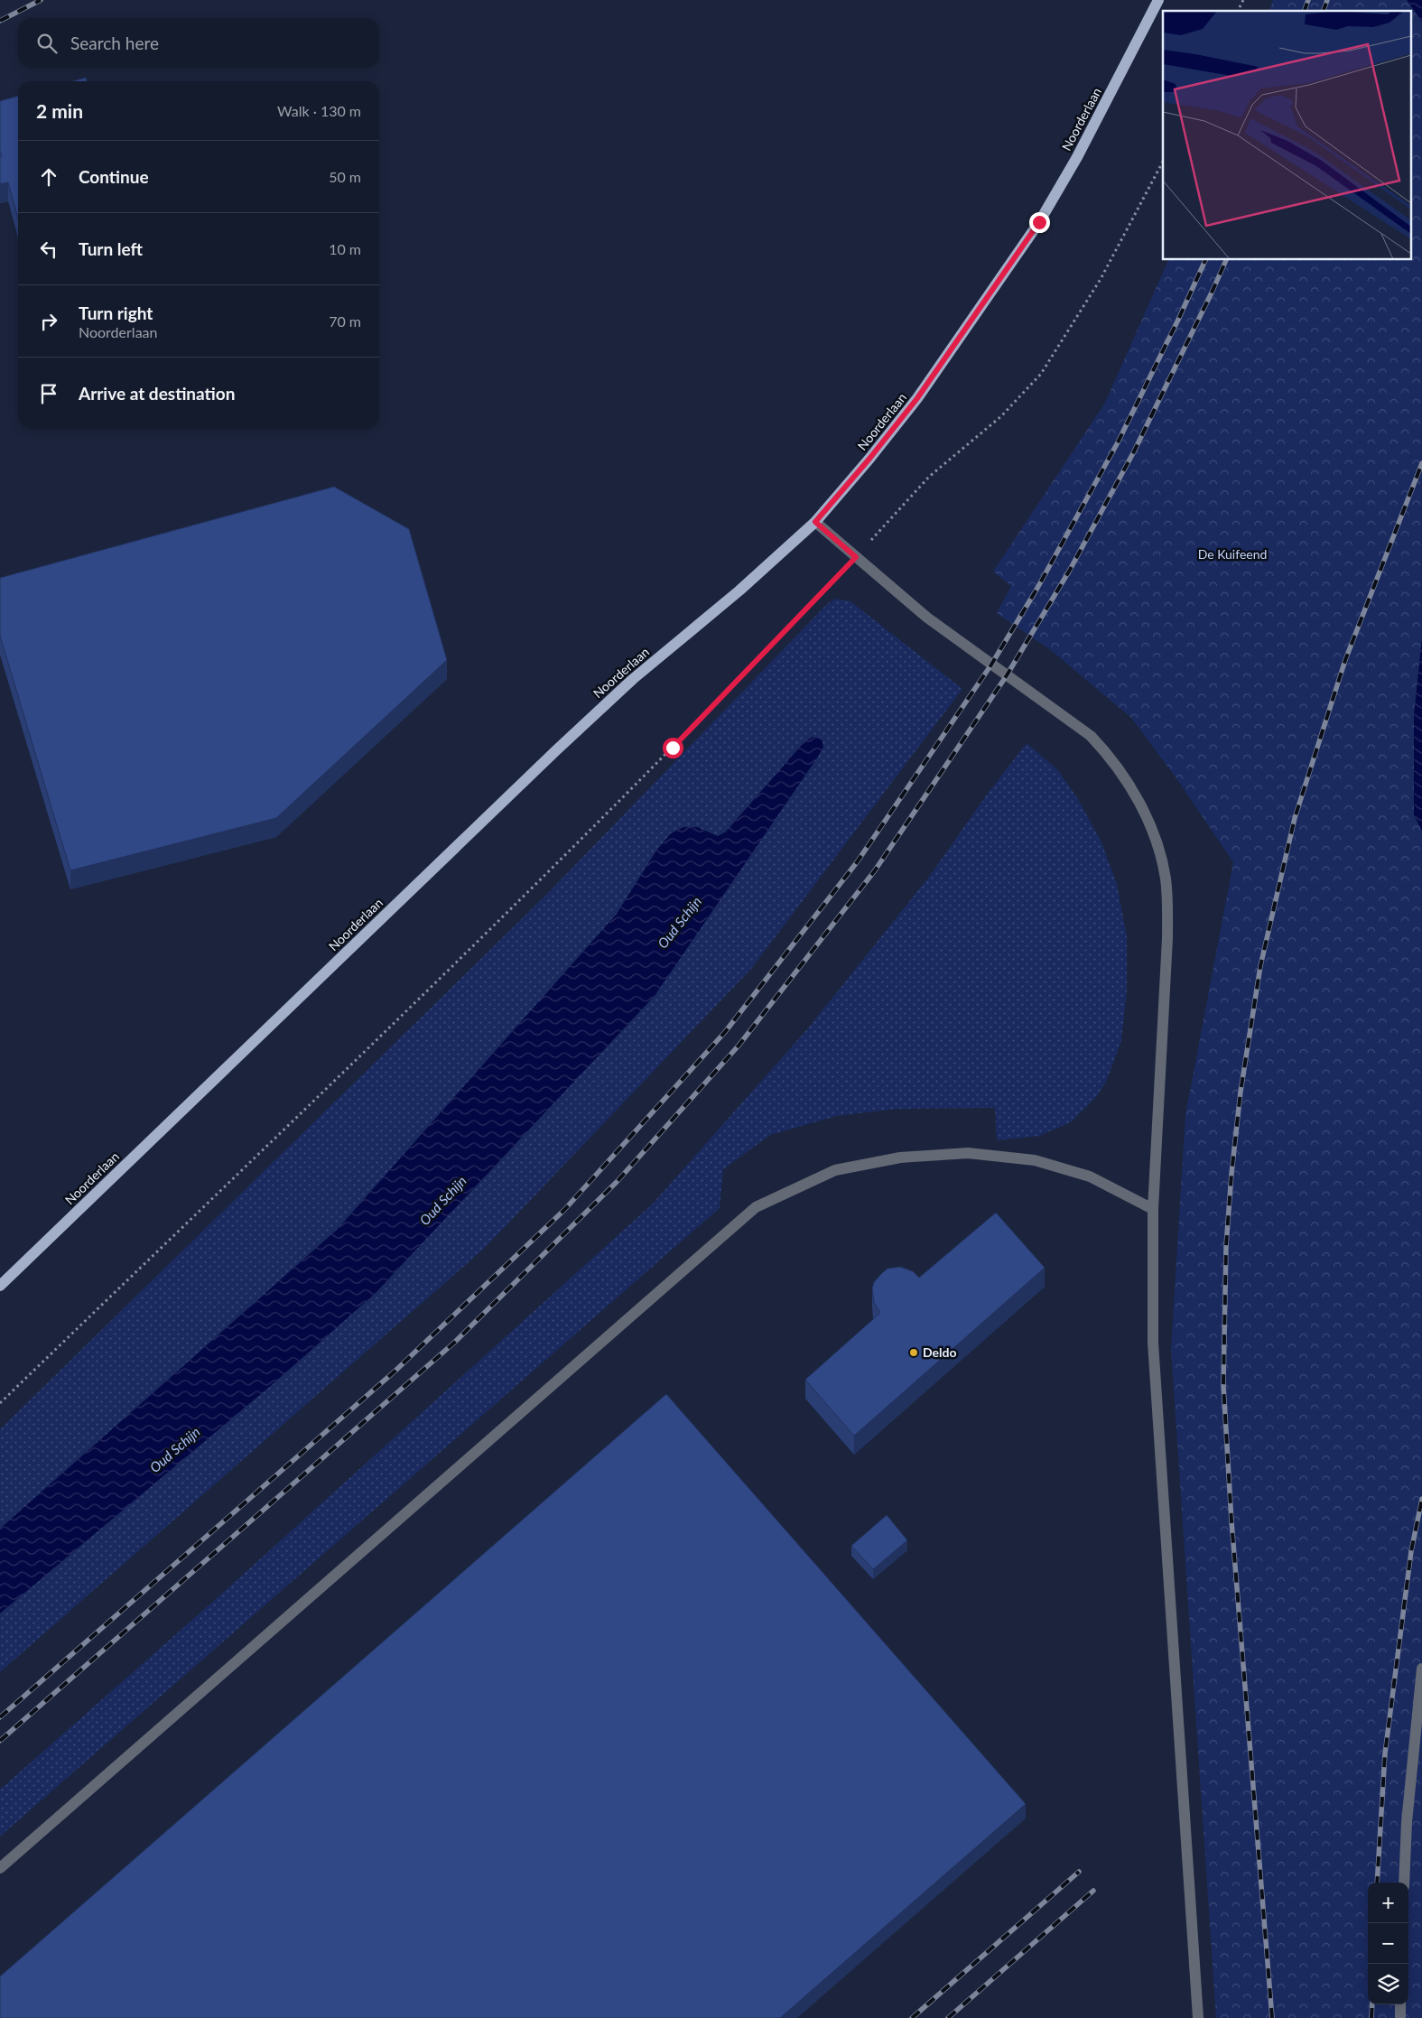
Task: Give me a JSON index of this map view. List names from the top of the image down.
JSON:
{
  "streets": {
    "main road": ["Noorderlaan"]
  },
  "water": ["Oud Schijn"],
  "parks": ["De Kuifeend"],
  "places": ["Deldo"],
  "page": {
    "search": "Search here",
    "heading": ["2 min", "Walk · 130 m"],
    "list": [
      ["Continue", "50 m"],
      ["Turn left", "10 m"],
      ["Turn right", "Noorderlaan", "70 m"],
      "Arrive at destination"
    ],
    "map_buttons": ["+", "−"]
  }
}
